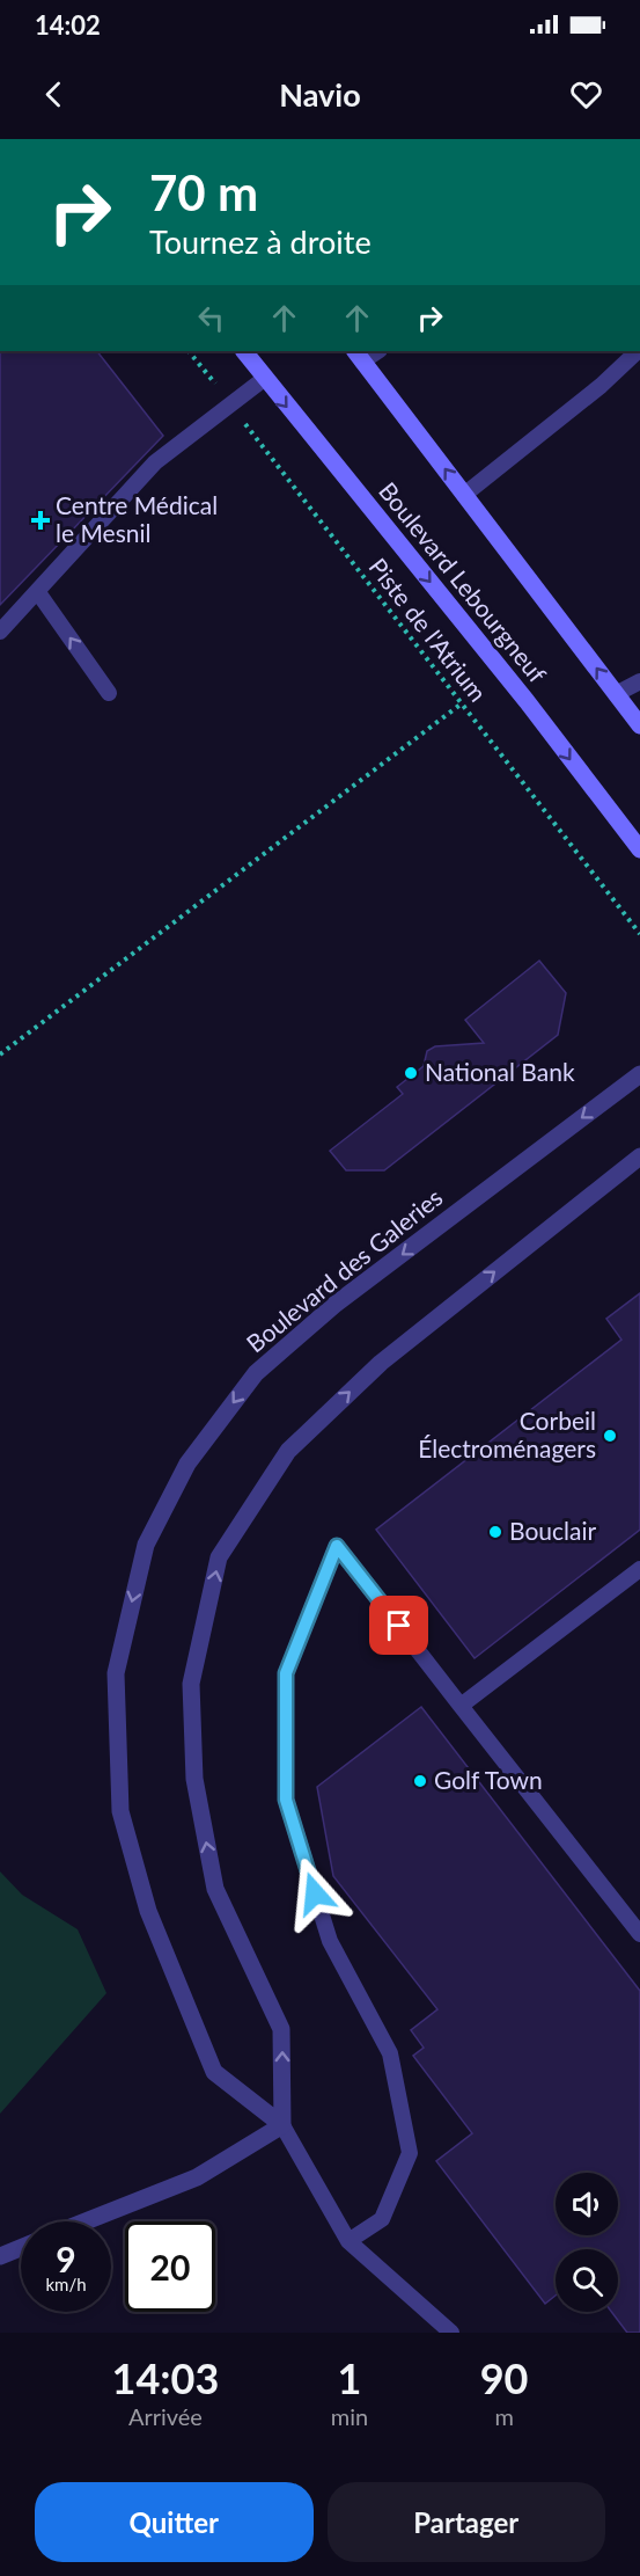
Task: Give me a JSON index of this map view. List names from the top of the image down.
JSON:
{
  "streets": {
    "main road": ["Boulevard Lebourgneuf"],
    "street": ["Boulevard des Galeries"],
    "path": ["Piste de l'Atrium"]
  },
  "one_way": ["Boulevard des Galeries"],
  "places": {
    "health": ["Centre Médical le Mesnil"],
    "other": [
      "National Bank",
      "Corbeil Électroménagers",
      "Bouclair",
      "Golf Town"
    ]
  },
  "page": {
    "status": "14:02",
    "header": "Navio",
    "turn": ["70 m", "Tournez à droite"],
    "speed": "9 km/h",
    "limit": "20",
    "eta": [
      "14:03",
      "Arrivée",
      "1",
      "min",
      "90",
      "m"
    ],
    "buttons": ["Quitter", "Partager"]
  }
}
